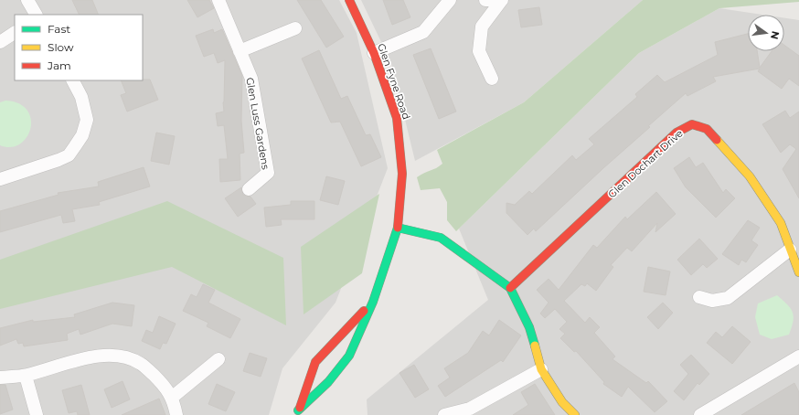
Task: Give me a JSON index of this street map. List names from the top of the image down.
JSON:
{
  "streets": {
    "street": ["Glen Fyne Road", "Glen Luss Gardens", "Glen Dochart Drive"]
  },
  "legend": ["Fast", "Slow", "Jam"],
  "north": "right"
}
